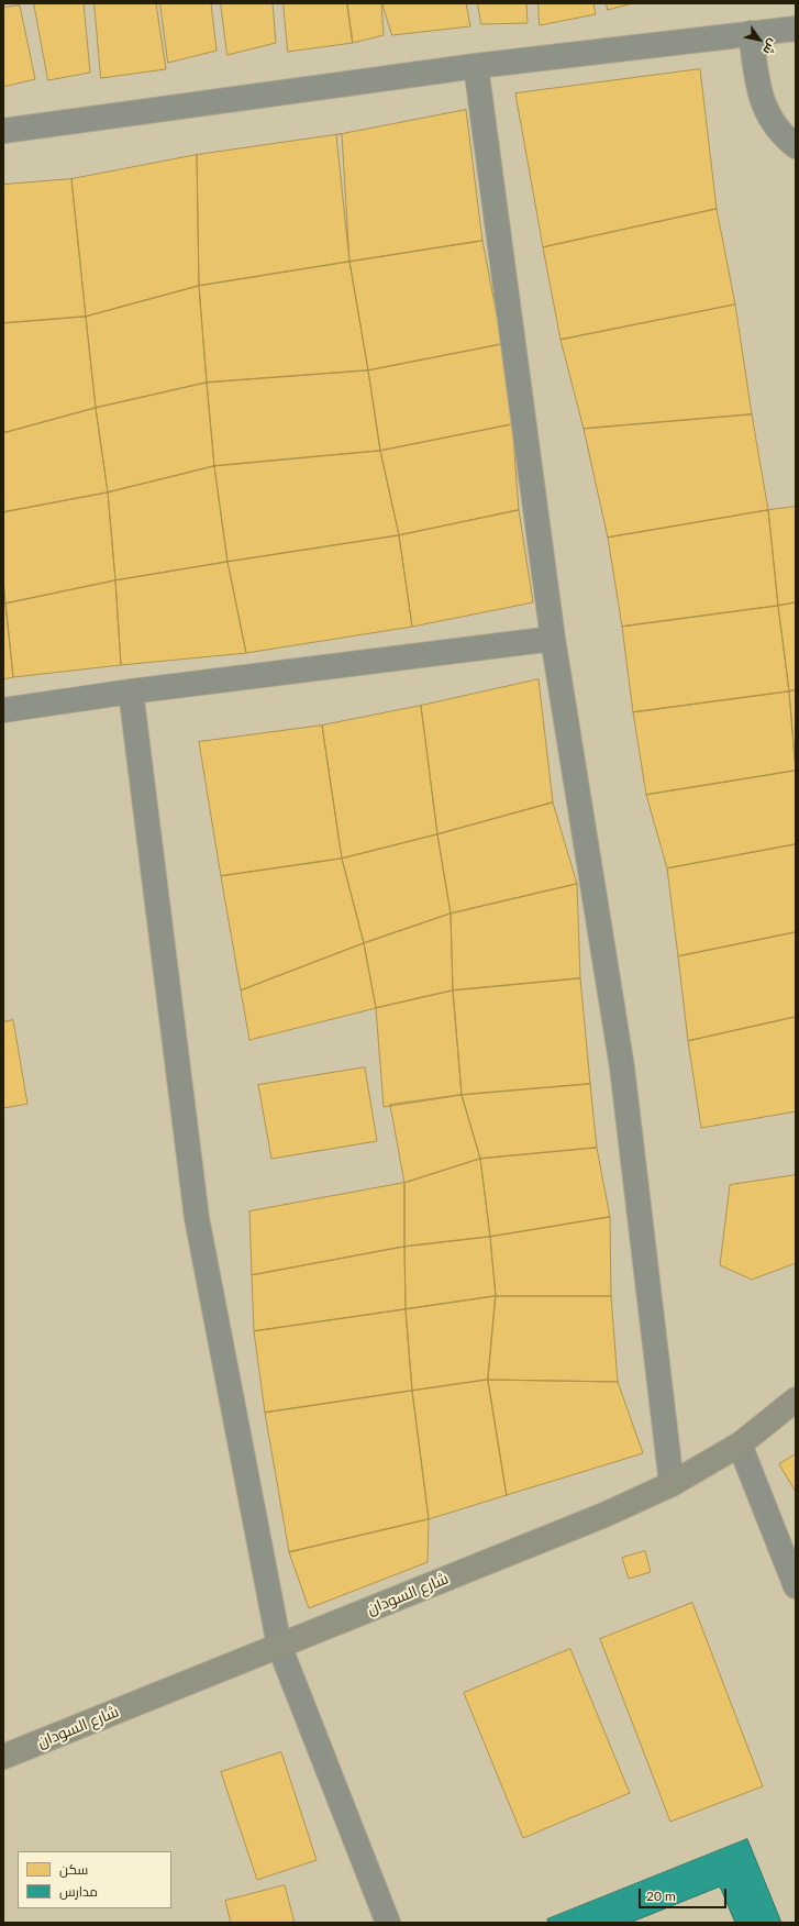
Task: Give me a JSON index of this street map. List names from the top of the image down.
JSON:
{
  "streets": {
    "main road": ["شارع السودان"]
  },
  "legend": ["سكن", "مدارس"],
  "scale_bar": "20 m",
  "north": "bottom right"
}
